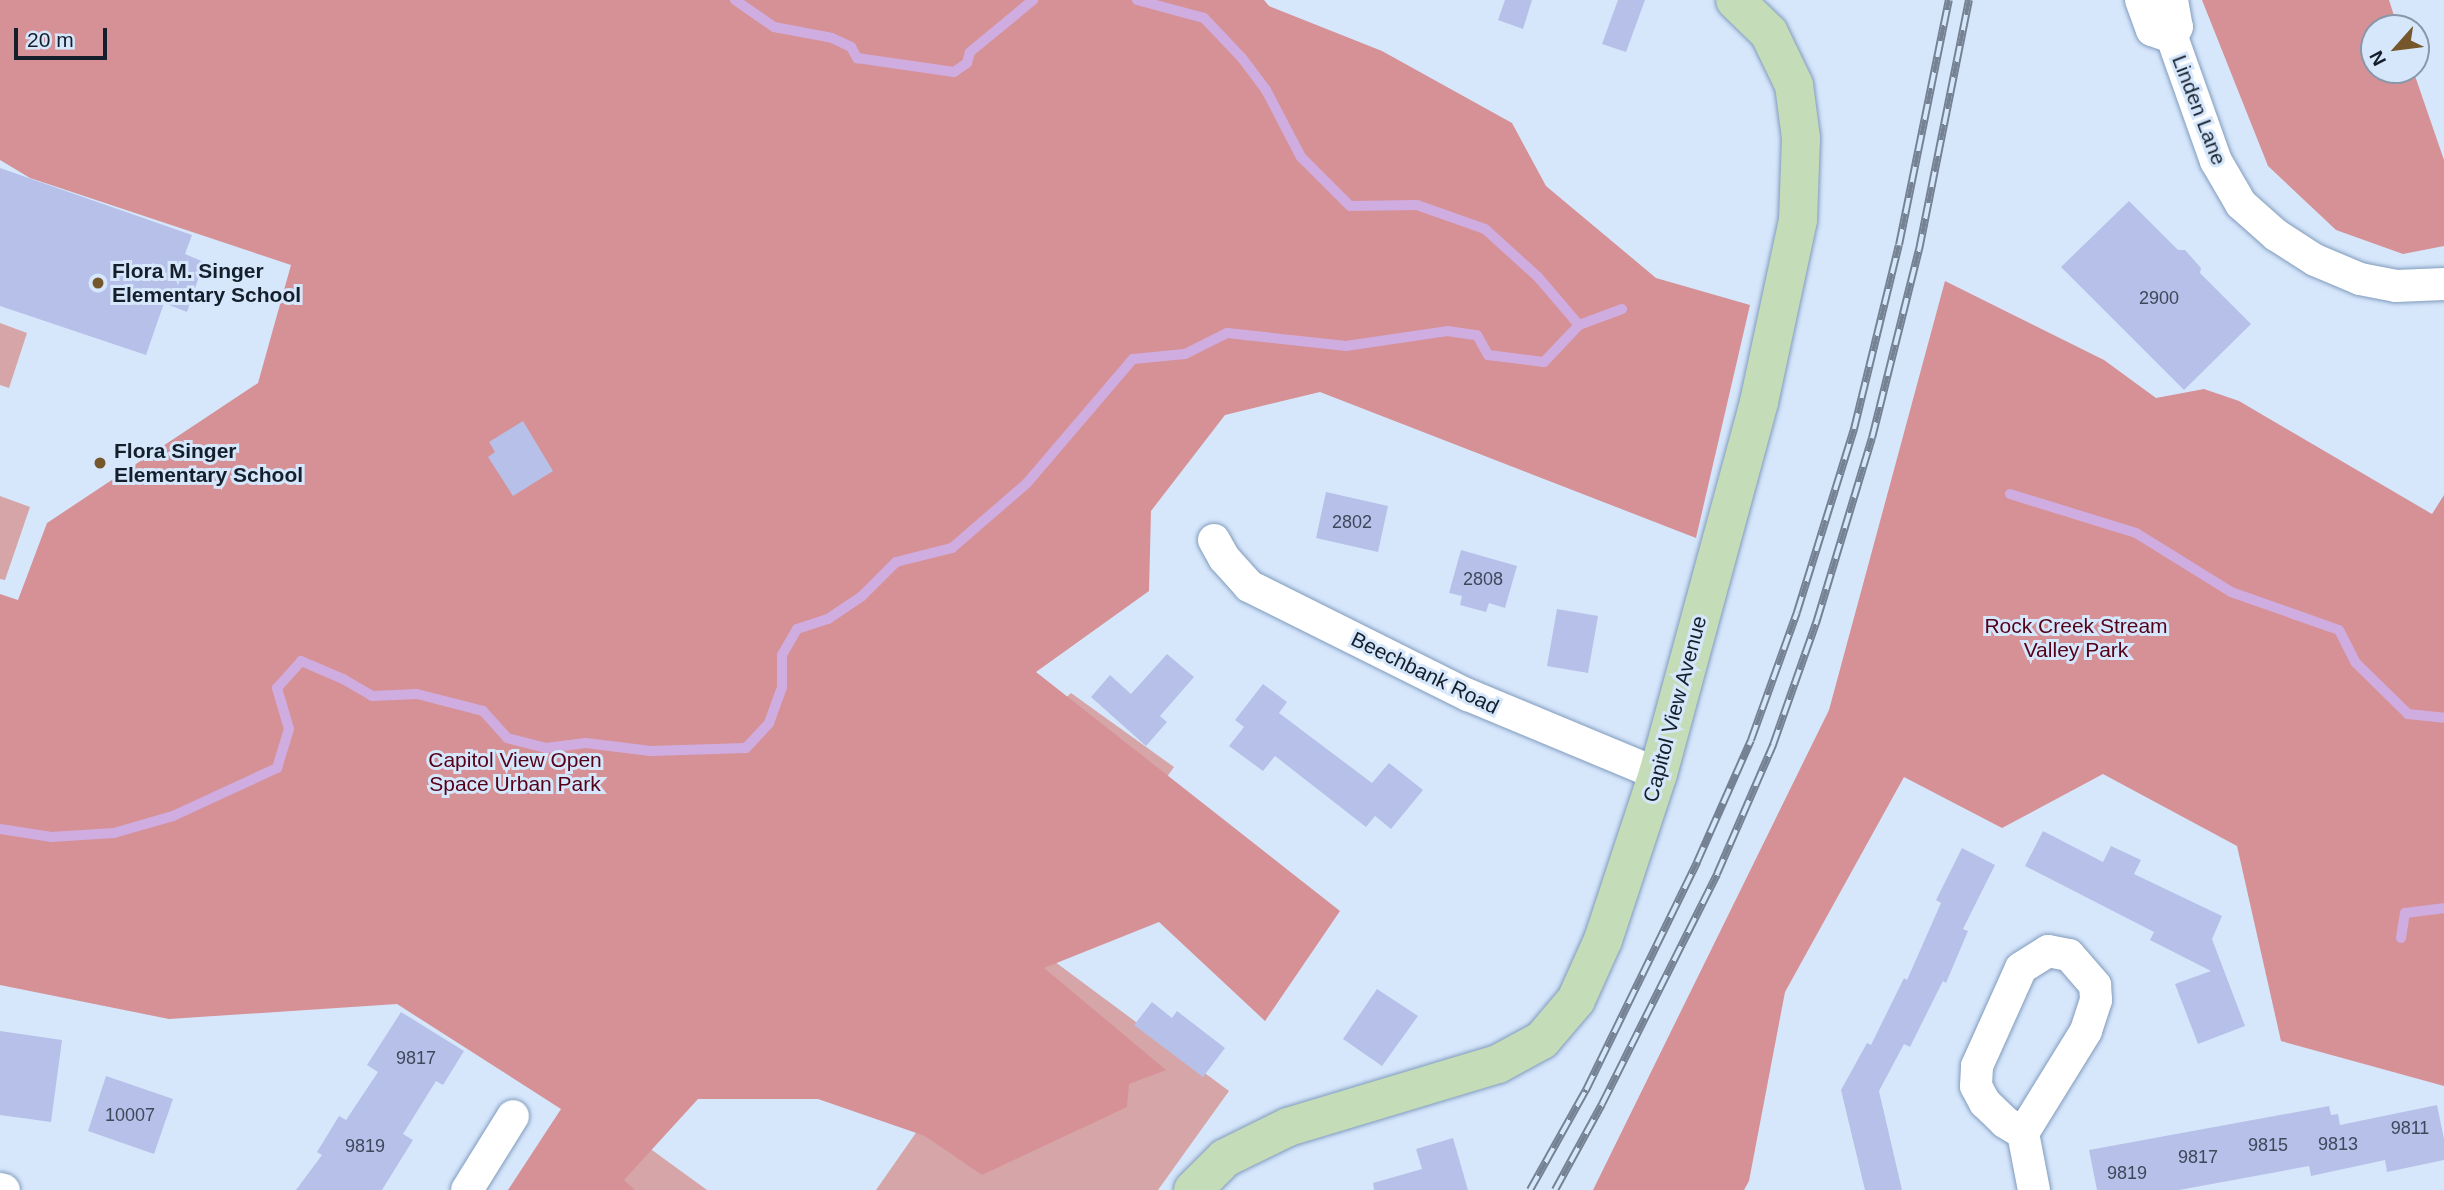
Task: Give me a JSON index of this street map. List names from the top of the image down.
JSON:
{
  "streets": {
    "main road": ["Capitol View Avenue"],
    "street": ["Linden Lane", "Beechbank Road"]
  },
  "crossings": [
    ["Beechbank Road", "Capitol View Avenue"]
  ],
  "parks": ["Rock Creek Stream Valley Park", "Capitol View Open Space Urban Park"],
  "places": ["Flora M. Singer Elementary School", "Flora Singer Elementary School"],
  "house_numbers": [
    "2900",
    "2802",
    "2808",
    "9817",
    "10007",
    "9811",
    "9813",
    "9815",
    "9819",
    "9817",
    "9819"
  ],
  "scale_bar": "20 m",
  "north": "bottom left"
}
